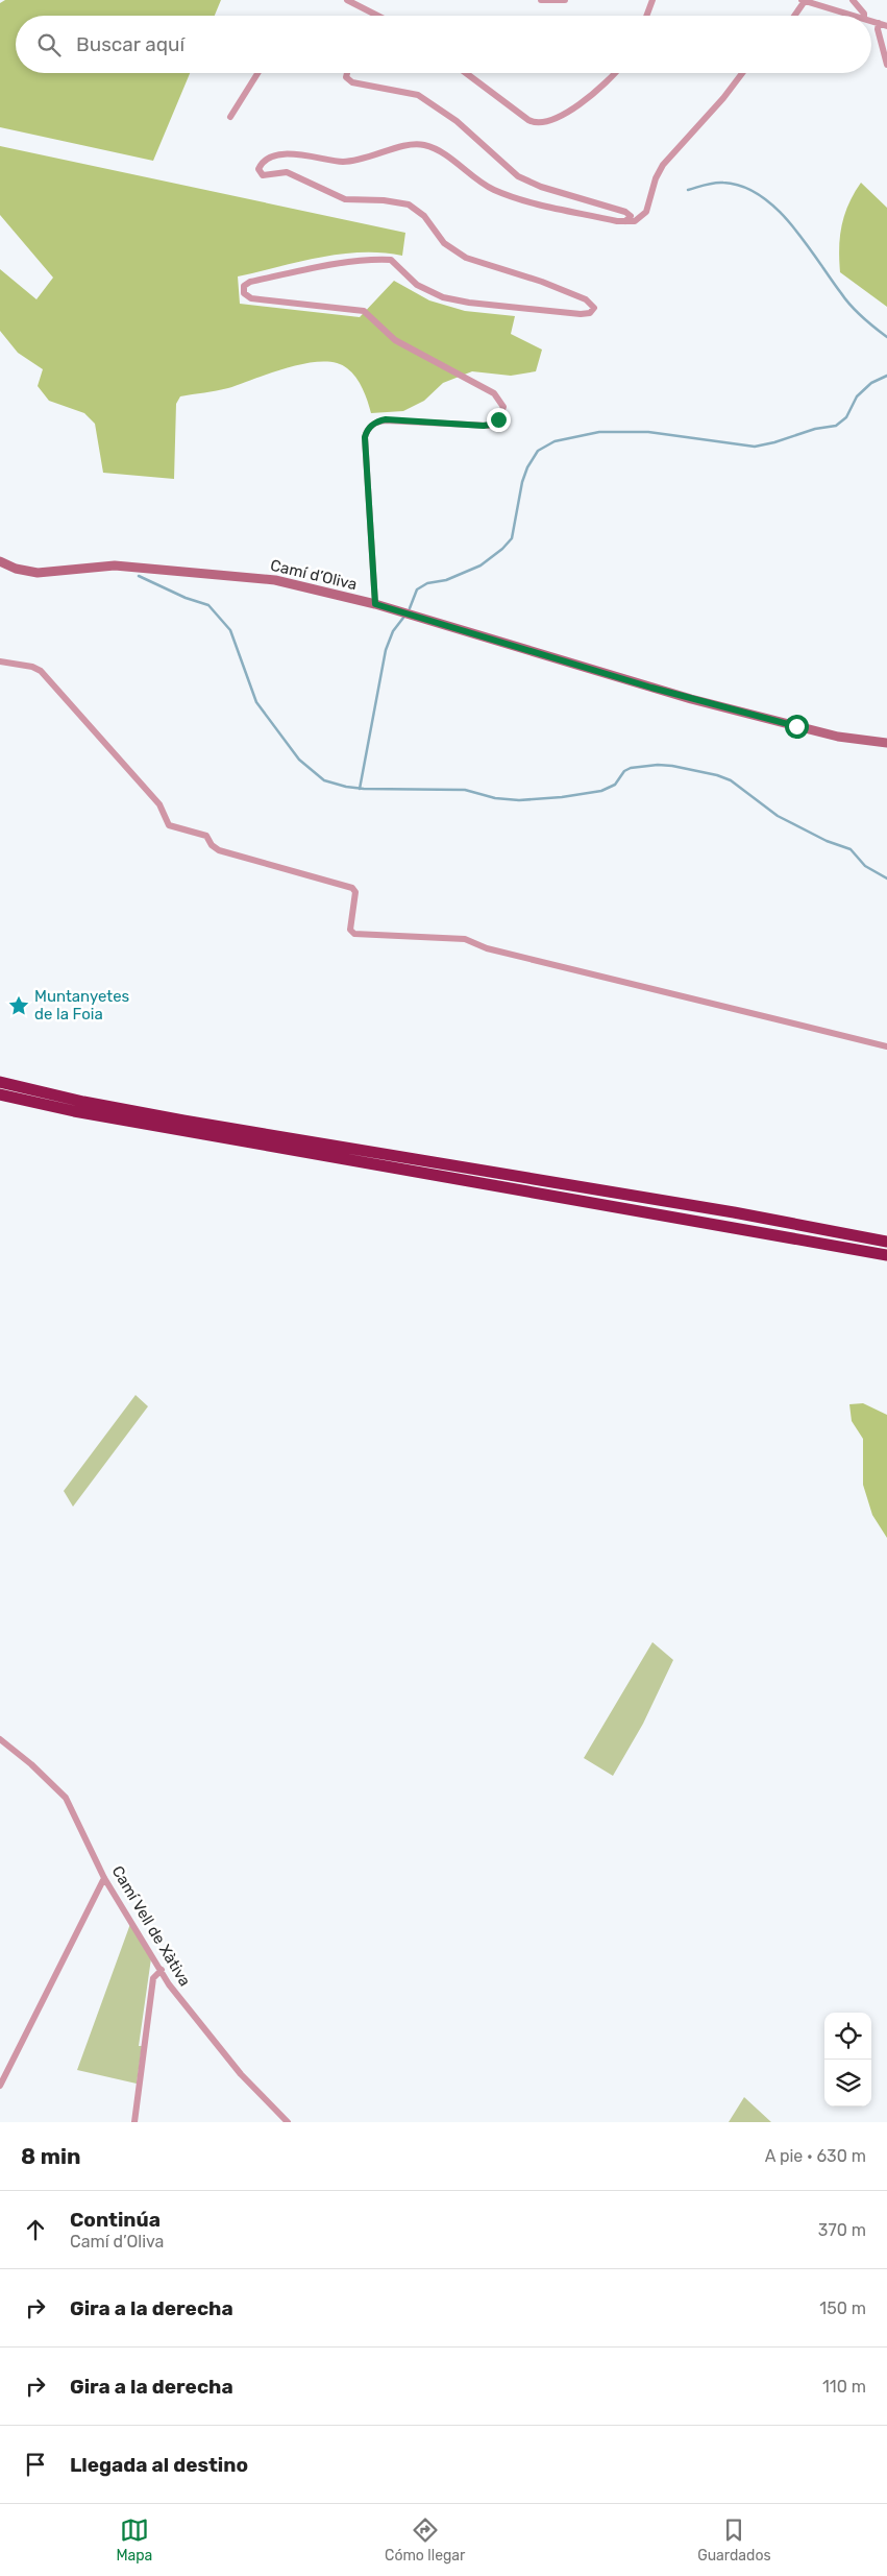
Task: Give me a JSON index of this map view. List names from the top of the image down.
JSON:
{
  "streets": {
    "street": ["Camí d’Oliva", "Camí Vell de Xàtiva"]
  },
  "places": {
    "place": ["Muntanyetes de la Foia"]
  },
  "page": {
    "search": "Buscar aquí",
    "heading": ["8 min", "A pie · 630 m"],
    "list": [
      ["Continúa", "Camí d’Oliva", "370 m"],
      ["Gira a la derecha", "150 m"],
      ["Gira a la derecha", "110 m"],
      "Llegada al destino"
    ],
    "nav": ["Mapa", "Cómo llegar", "Guardados"]
  }
}
